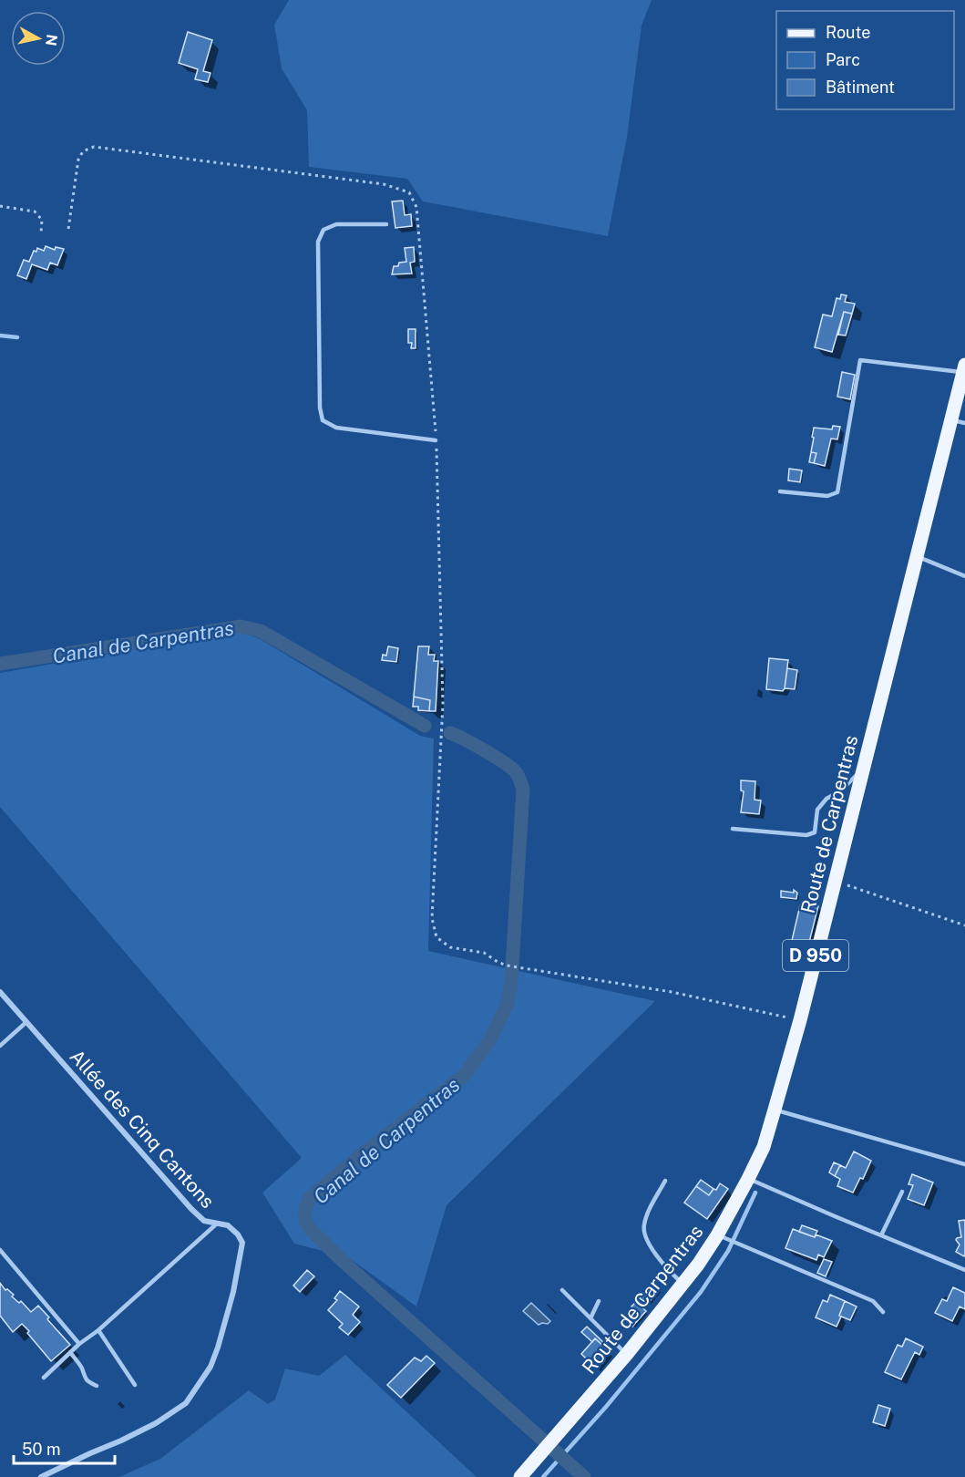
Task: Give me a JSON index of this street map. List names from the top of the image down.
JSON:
{
  "streets": {
    "main road": ["Route de Carpentras", "D 950"],
    "street": ["Allée des Cinq Cantons"]
  },
  "water": ["Canal de Carpentras"],
  "legend": ["Route", "Parc", "Bâtiment"],
  "scale_bar": "50 m",
  "north": "right"
}
